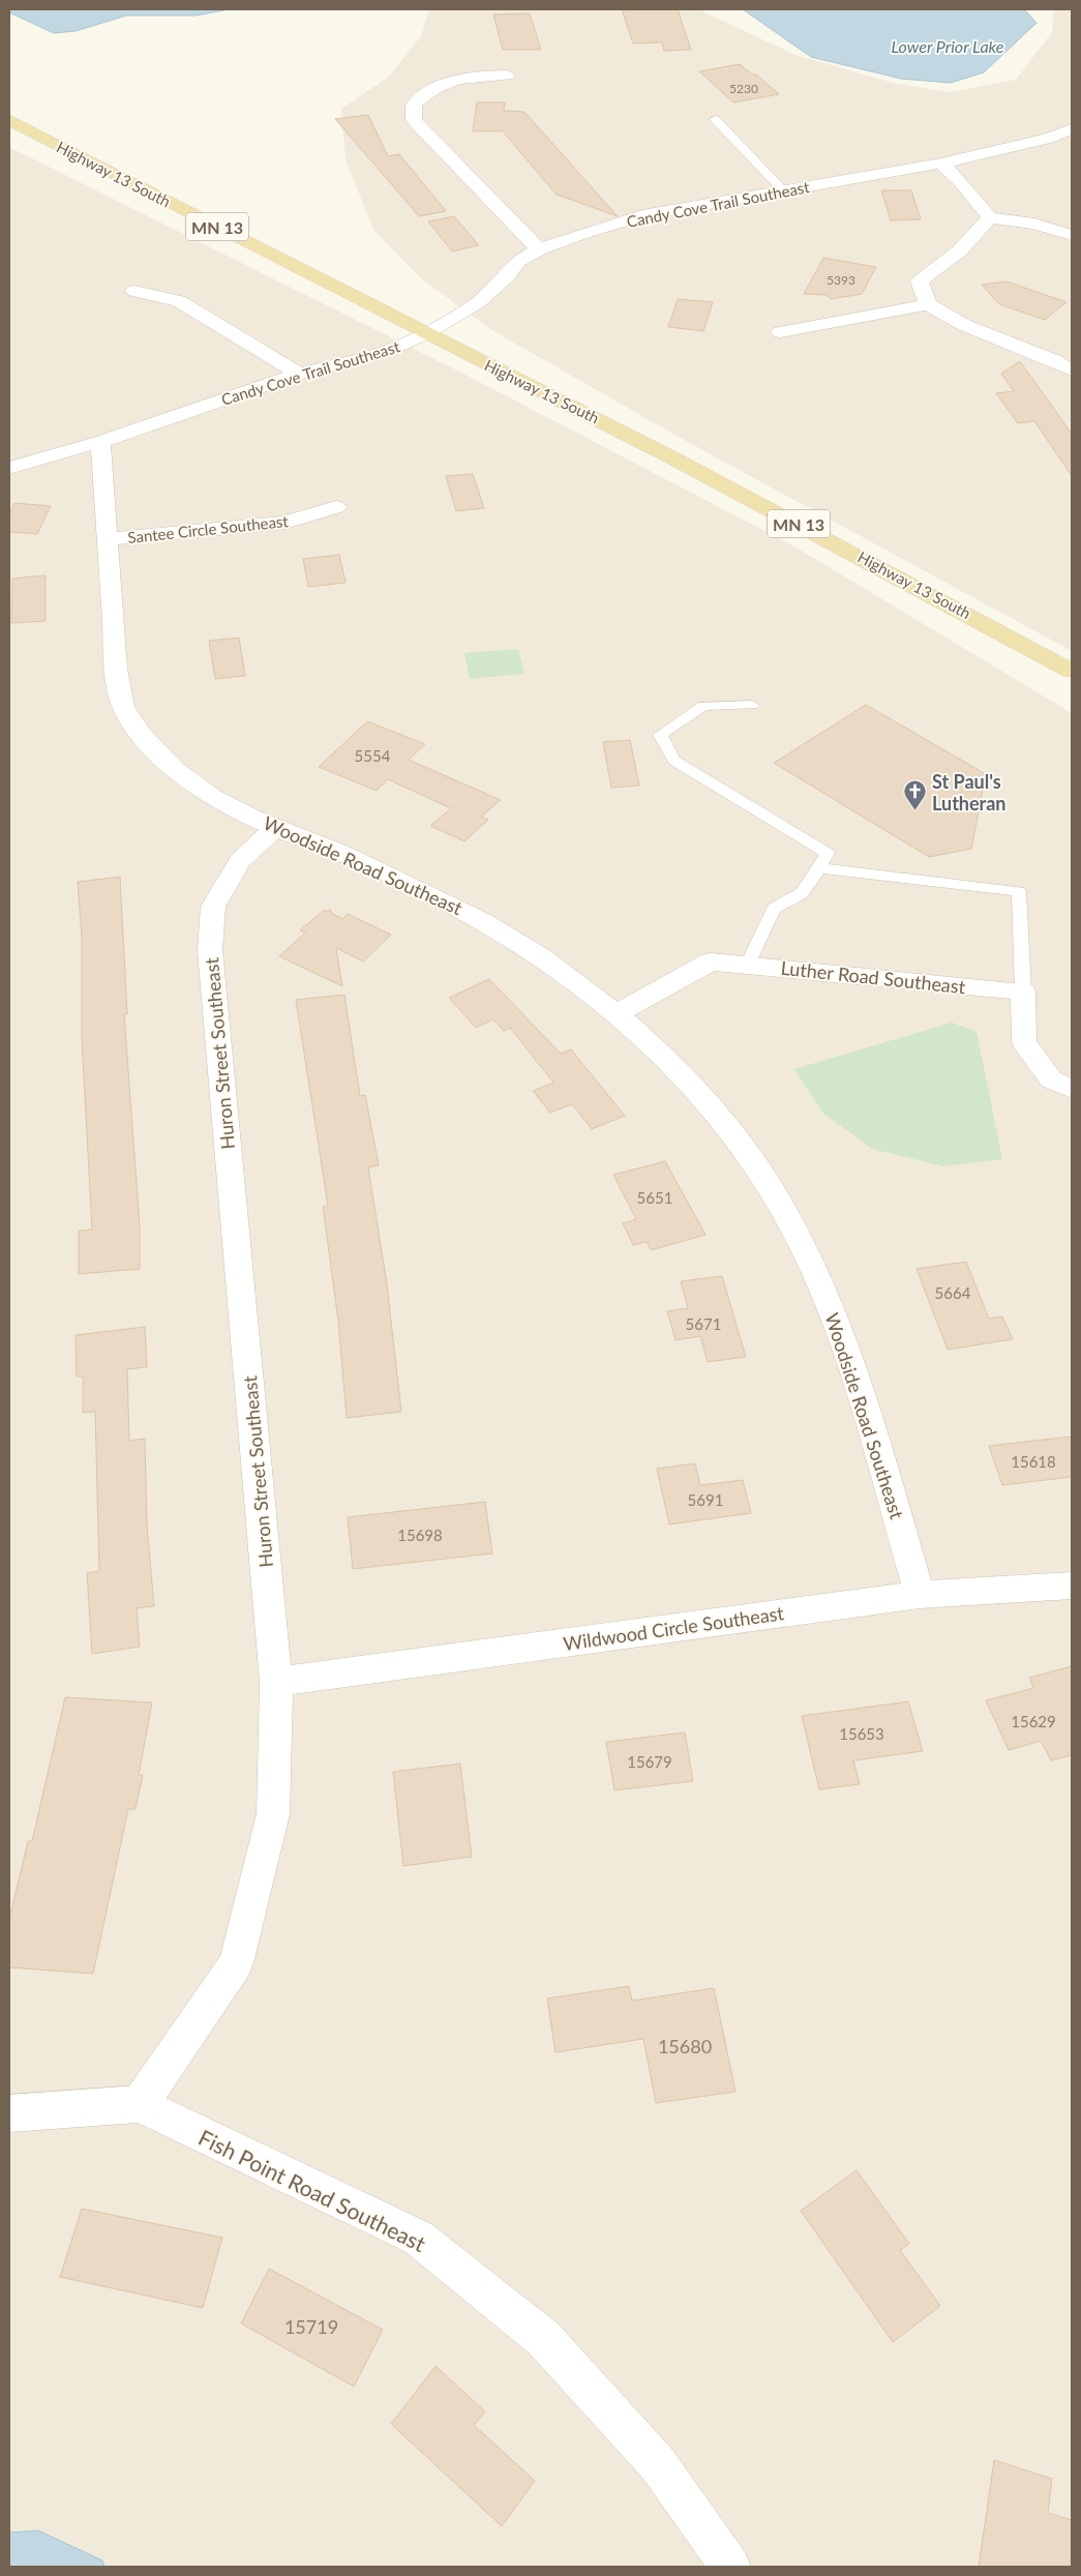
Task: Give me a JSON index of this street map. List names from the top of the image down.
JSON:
{
  "streets": {
    "main road": ["Highway 13 South", "MN 13"],
    "street": [
      "Candy Cove Trail Southeast",
      "Santee Circle Southeast",
      "Woodside Road Southeast",
      "Luther Road Southeast",
      "Huron Street Southeast",
      "Wildwood Circle Southeast",
      "Fish Point Road Southeast"
    ]
  },
  "crossings": [
    ["Highway 13 South", "Candy Cove Trail Southeast"],
    ["Candy Cove Trail Southeast", "Woodside Road Southeast"],
    ["Santee Circle Southeast", "Woodside Road Southeast"],
    ["Woodside Road Southeast", "Luther Road Southeast"],
    ["Woodside Road Southeast", "Huron Street Southeast"],
    ["Woodside Road Southeast", "Wildwood Circle Southeast"],
    ["Huron Street Southeast", "Wildwood Circle Southeast"],
    ["Huron Street Southeast", "Fish Point Road Southeast"]
  ],
  "water": ["Lower Prior Lake"],
  "places": {
    "church": ["St Paul's Lutheran"]
  },
  "house_numbers": [
    "5230",
    "5393",
    "5554",
    "5651",
    "5664",
    "5671",
    "15618",
    "5691",
    "15698",
    "15629",
    "15653",
    "15679",
    "15680",
    "15719"
  ]
}
